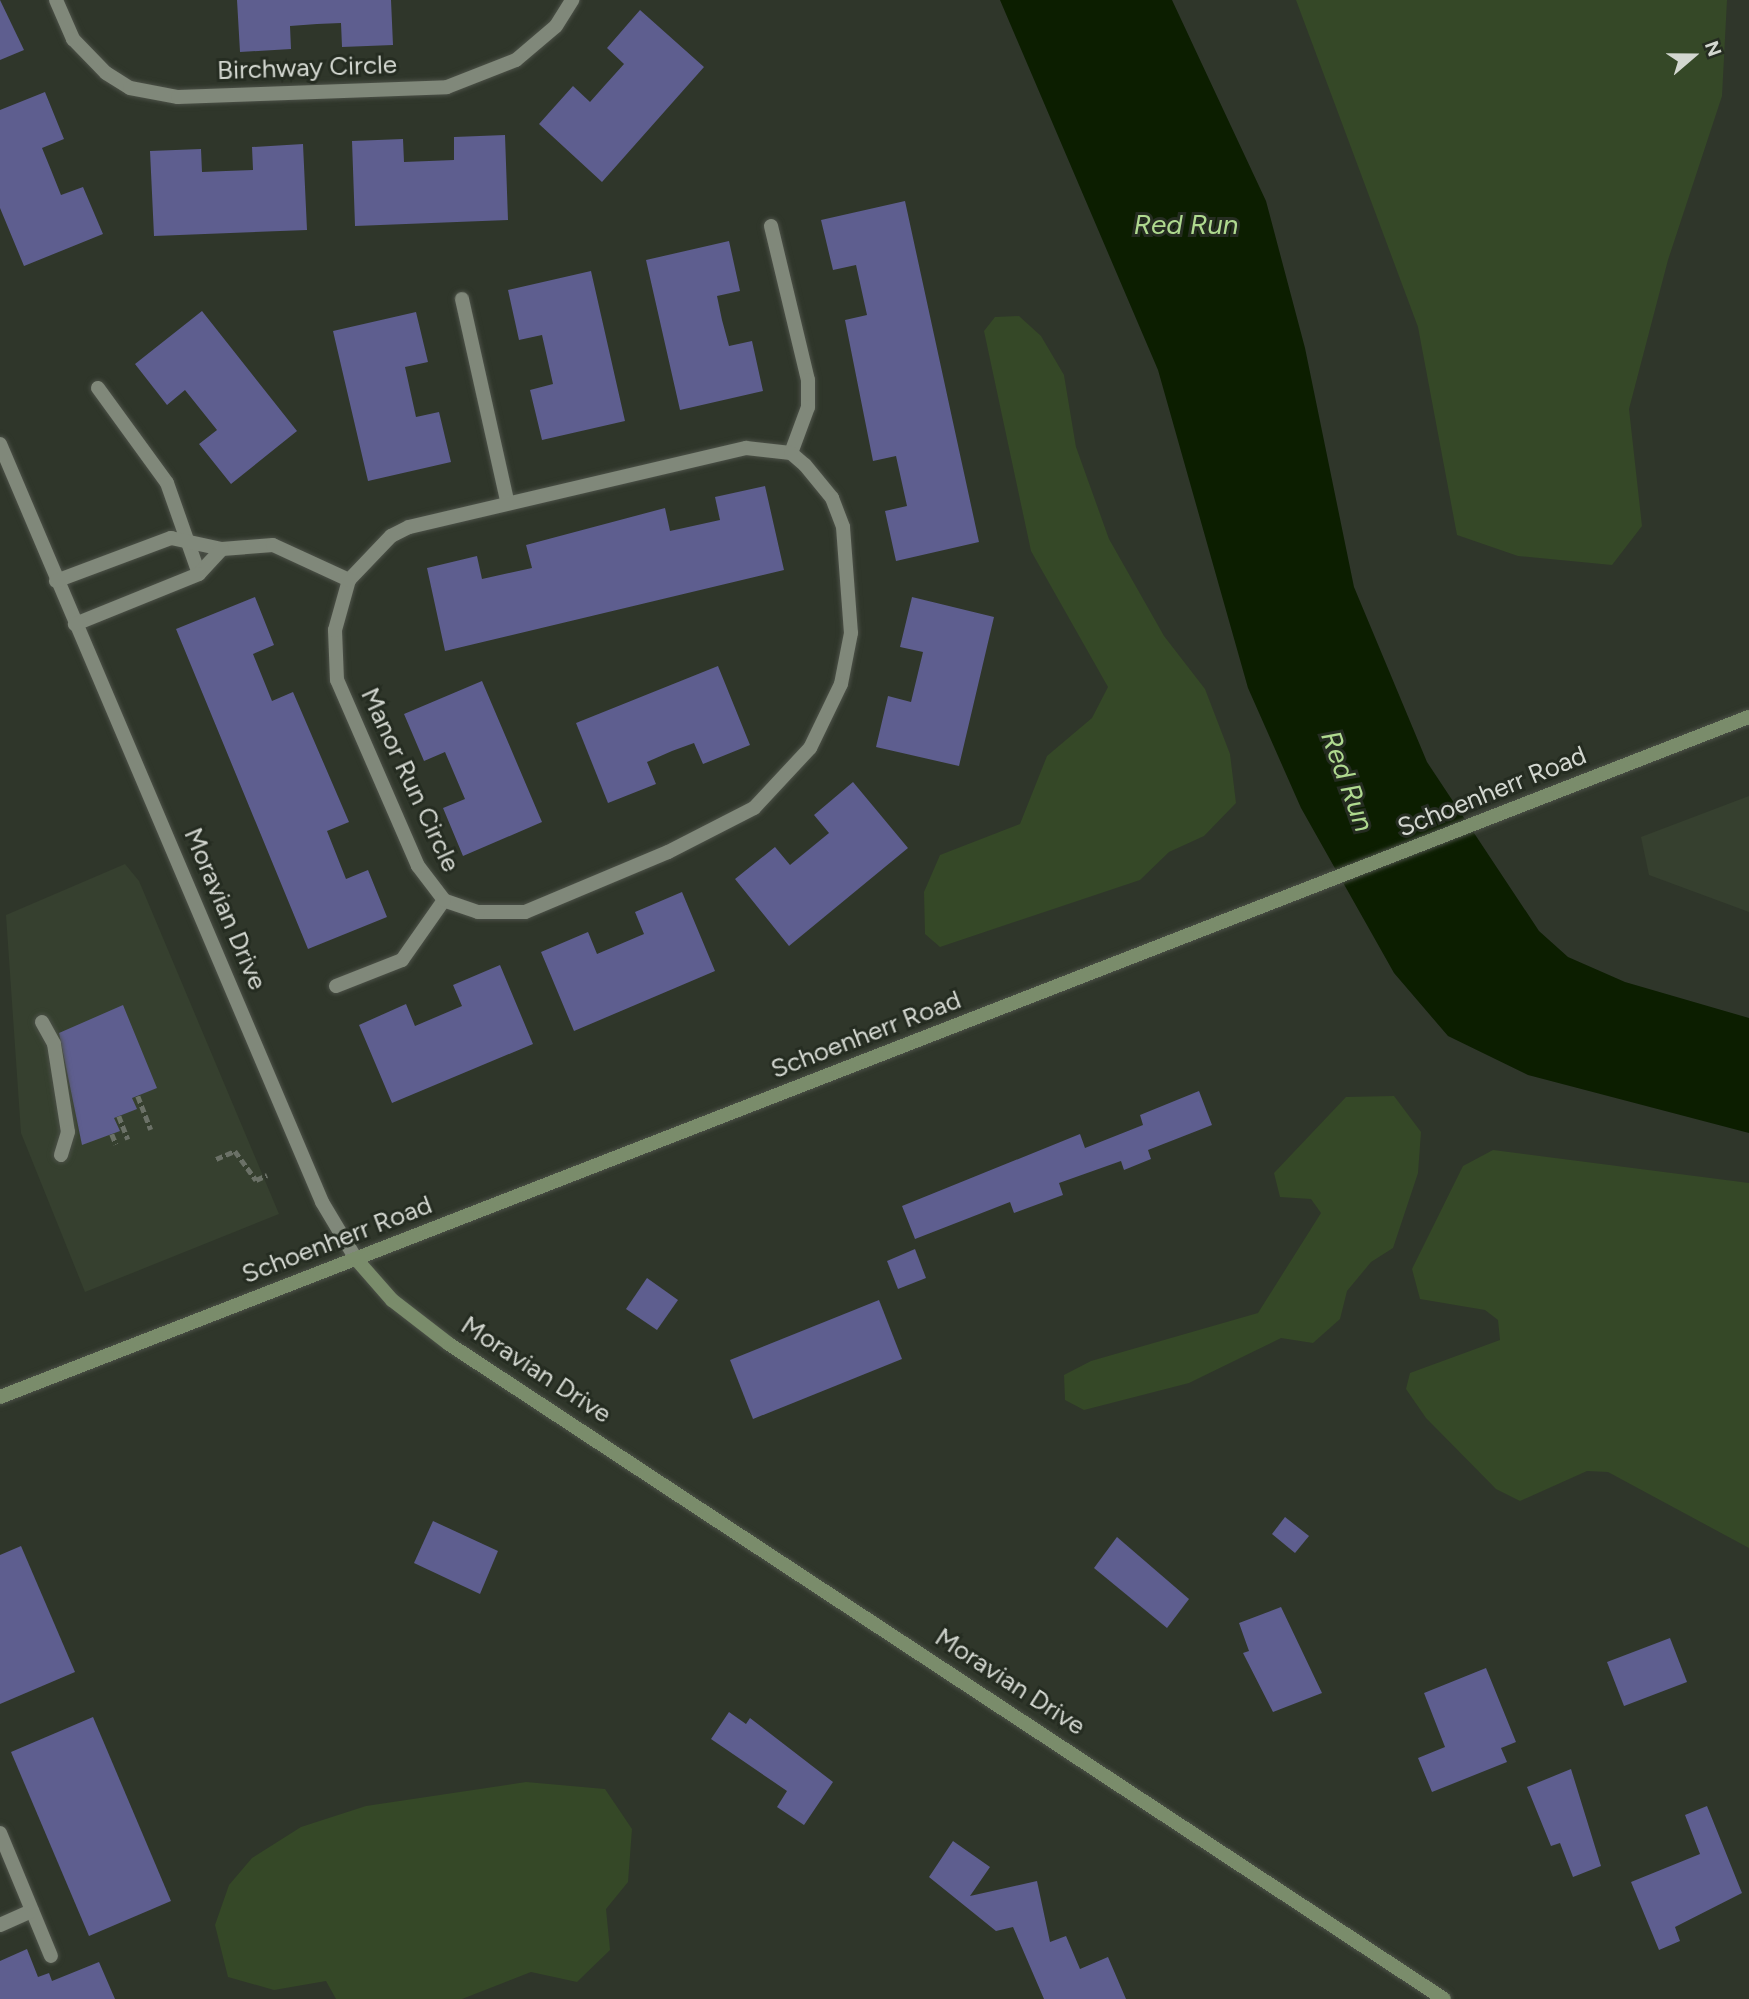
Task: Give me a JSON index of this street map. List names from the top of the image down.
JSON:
{
  "streets": {
    "main road": ["Schoenherr Road", "Moravian Drive"],
    "street": ["Birchway Circle", "Manor Run Circle"]
  },
  "crossings": [
    ["Schoenherr Road", "Moravian Drive"]
  ],
  "water": ["Red Run"],
  "north": "right"
}
